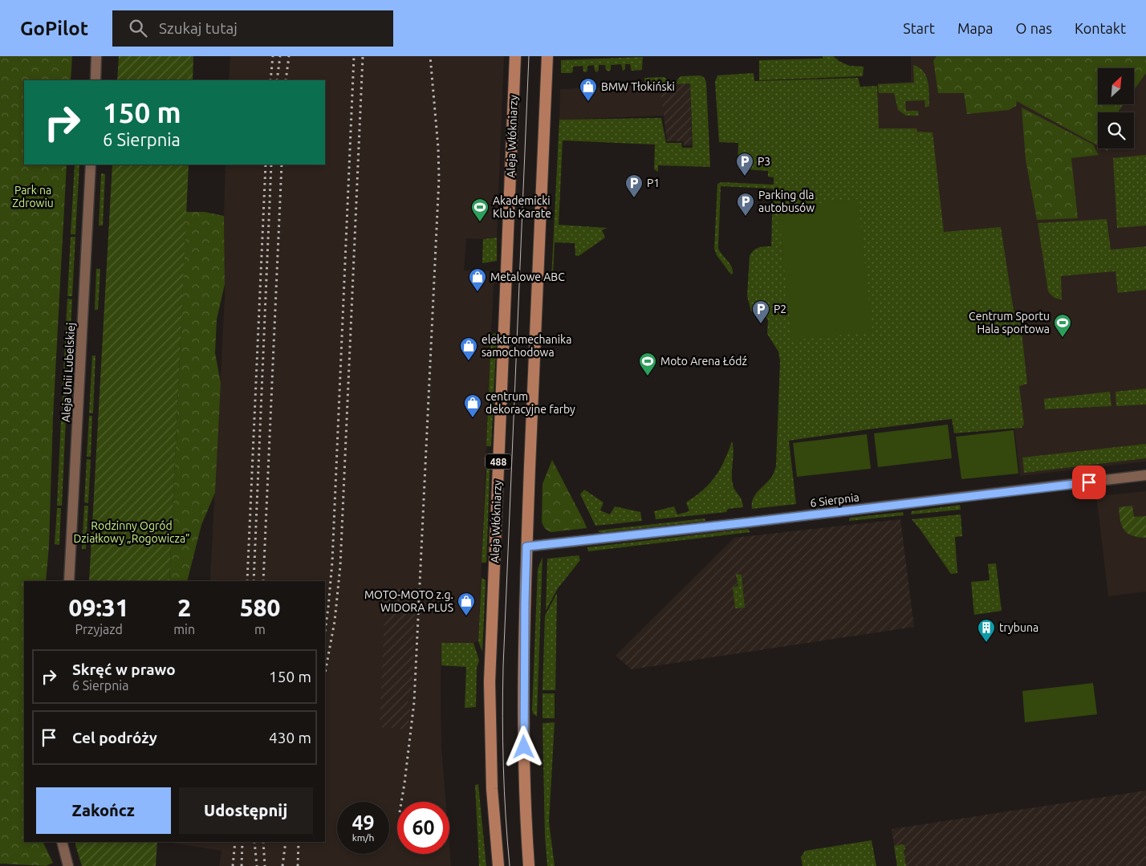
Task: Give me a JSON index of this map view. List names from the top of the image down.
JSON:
{
  "streets": {
    "main road": ["Aleja Włókniarzy", "488"],
    "street": ["Aleja Unii Lubelskiej", "6 Sierpnia"]
  },
  "parks": ["Park na Zdrowiu", "Rodzinny Ogród Działkowy „Rogowicza”"],
  "places": {
    "shop": [
      "BMW Tłokiński",
      "Metalowe ABC",
      "elektromechanika samochodowa",
      "centrum dekoracyjne farby",
      "MOTO-MOTO z.g. WIDORA PLUS"
    ],
    "parking": [
      "P3",
      "P1",
      "Parking dla autobusów",
      "P2"
    ],
    "sports": ["Akademicki Klub Karate", "Centrum Sportu Hala sportowa", "Moto Arena Łódź"],
    "building": ["trybuna"]
  },
  "north": "top right",
  "page": {
    "header": "GoPilot",
    "search": "Szukaj tutaj",
    "nav": [
      "Start",
      "Mapa",
      "O nas",
      "Kontakt"
    ],
    "turn": ["150 m", "6 Sierpnia"],
    "eta": [
      "09:31",
      "Przyjazd",
      "2",
      "min",
      "580",
      "m"
    ],
    "list": [
      {
        "name": "Skręć w prawo",
        "note": "6 Sierpnia",
        "value": "150 m"
      },
      {
        "name": "Cel podróży",
        "value": "430 m"
      }
    ],
    "buttons": ["Zakończ", "Udostępnij"],
    "speed": "49 km/h",
    "limit": "60"
  }
}
